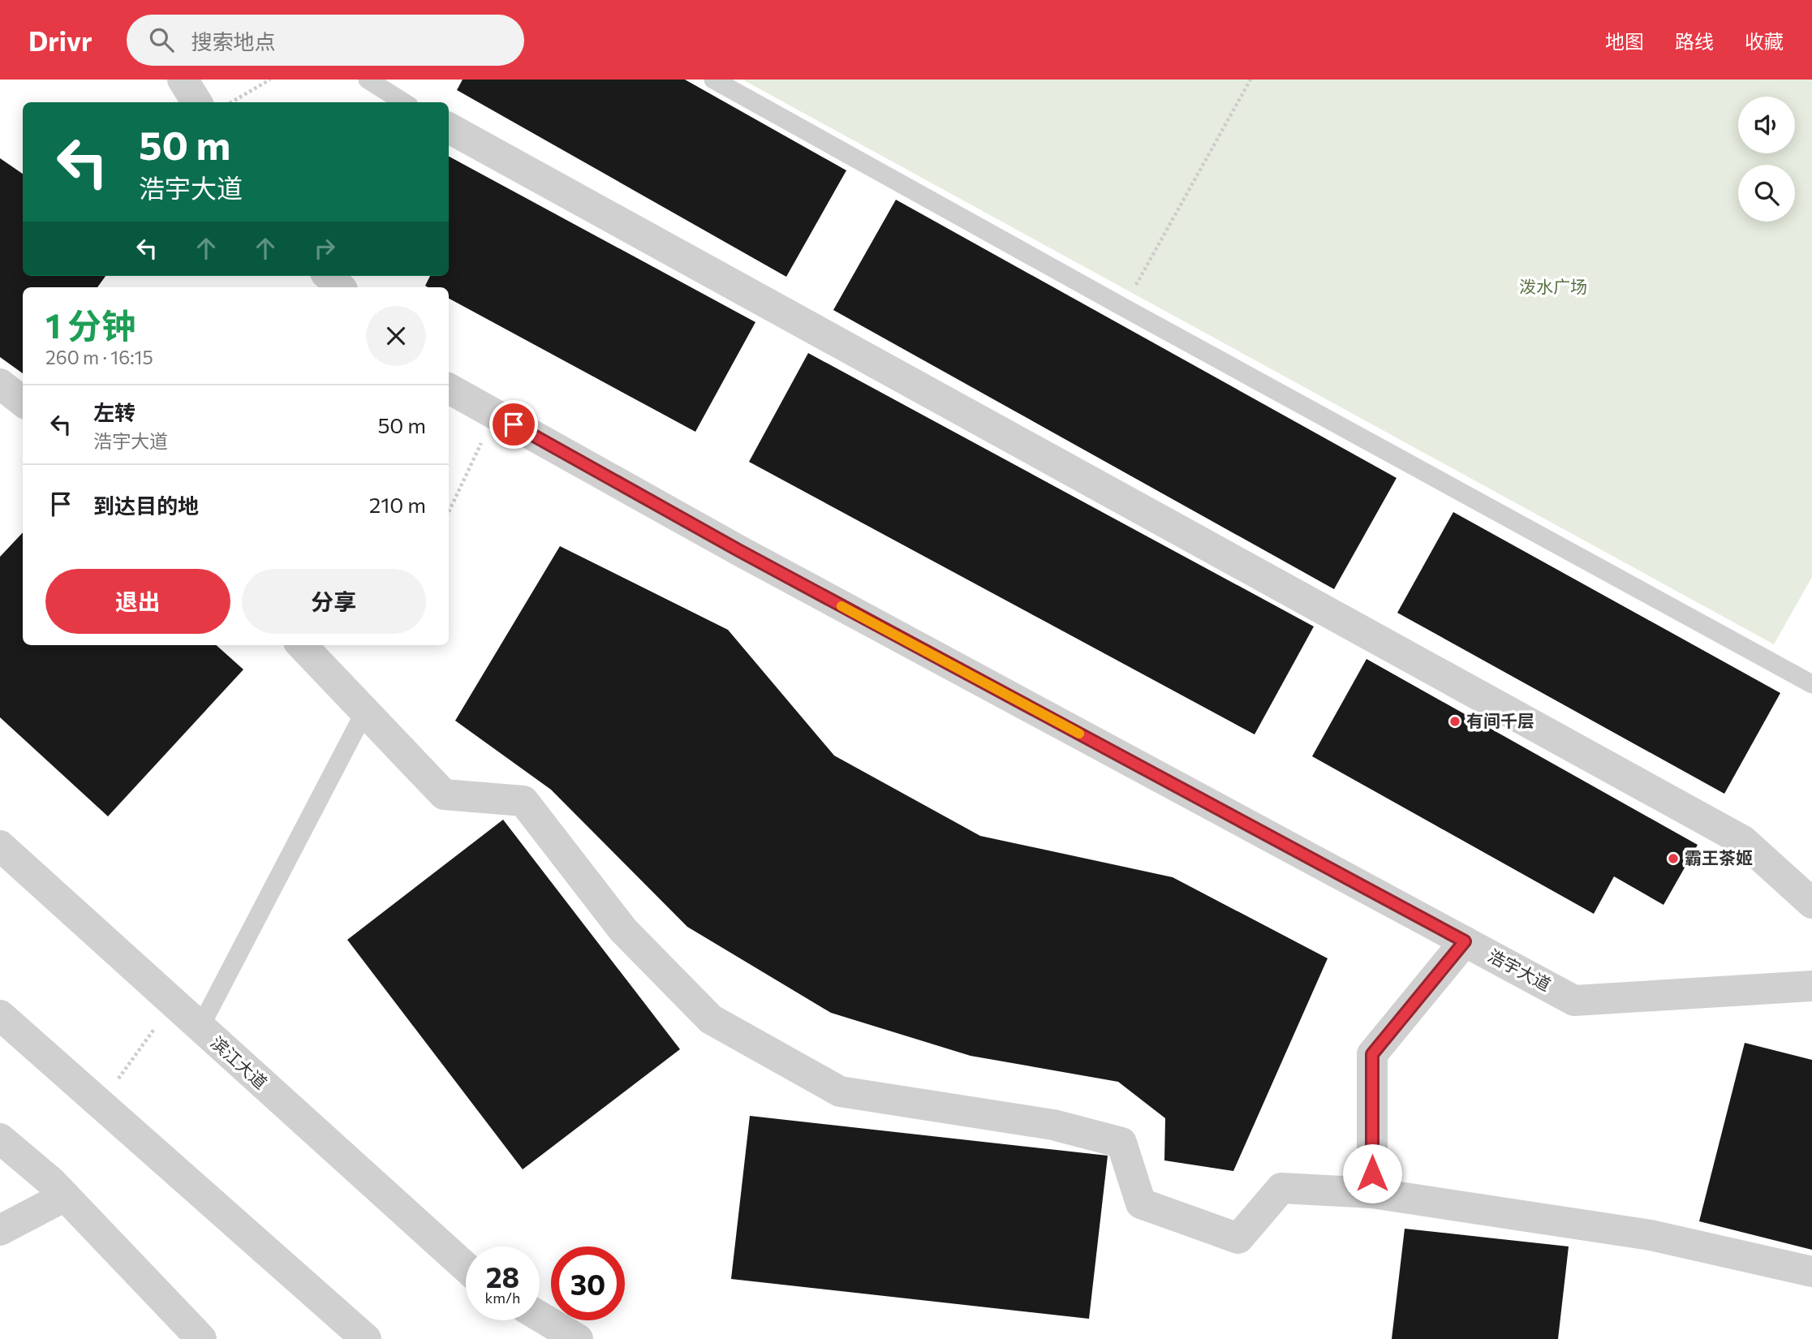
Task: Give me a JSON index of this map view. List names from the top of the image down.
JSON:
{
  "streets": {
    "street": ["浩宇大道", "滨江大道"]
  },
  "parks": ["泼水广场"],
  "places": ["有间千层", "霸王茶姬"],
  "page": {
    "header": "Drivr",
    "search": "搜索地点",
    "nav": ["地图", "路线", "收藏"],
    "turn": ["50 m", "浩宇大道"],
    "heading": ["1 分钟", "260 m · 16:15"],
    "list": [
      {
        "name": "左转",
        "note": "浩宇大道",
        "value": "50 m"
      },
      {
        "name": "到达目的地",
        "value": "210 m"
      }
    ],
    "buttons": ["退出", "分享"],
    "speed": "28 km/h",
    "limit": "30"
  }
}
